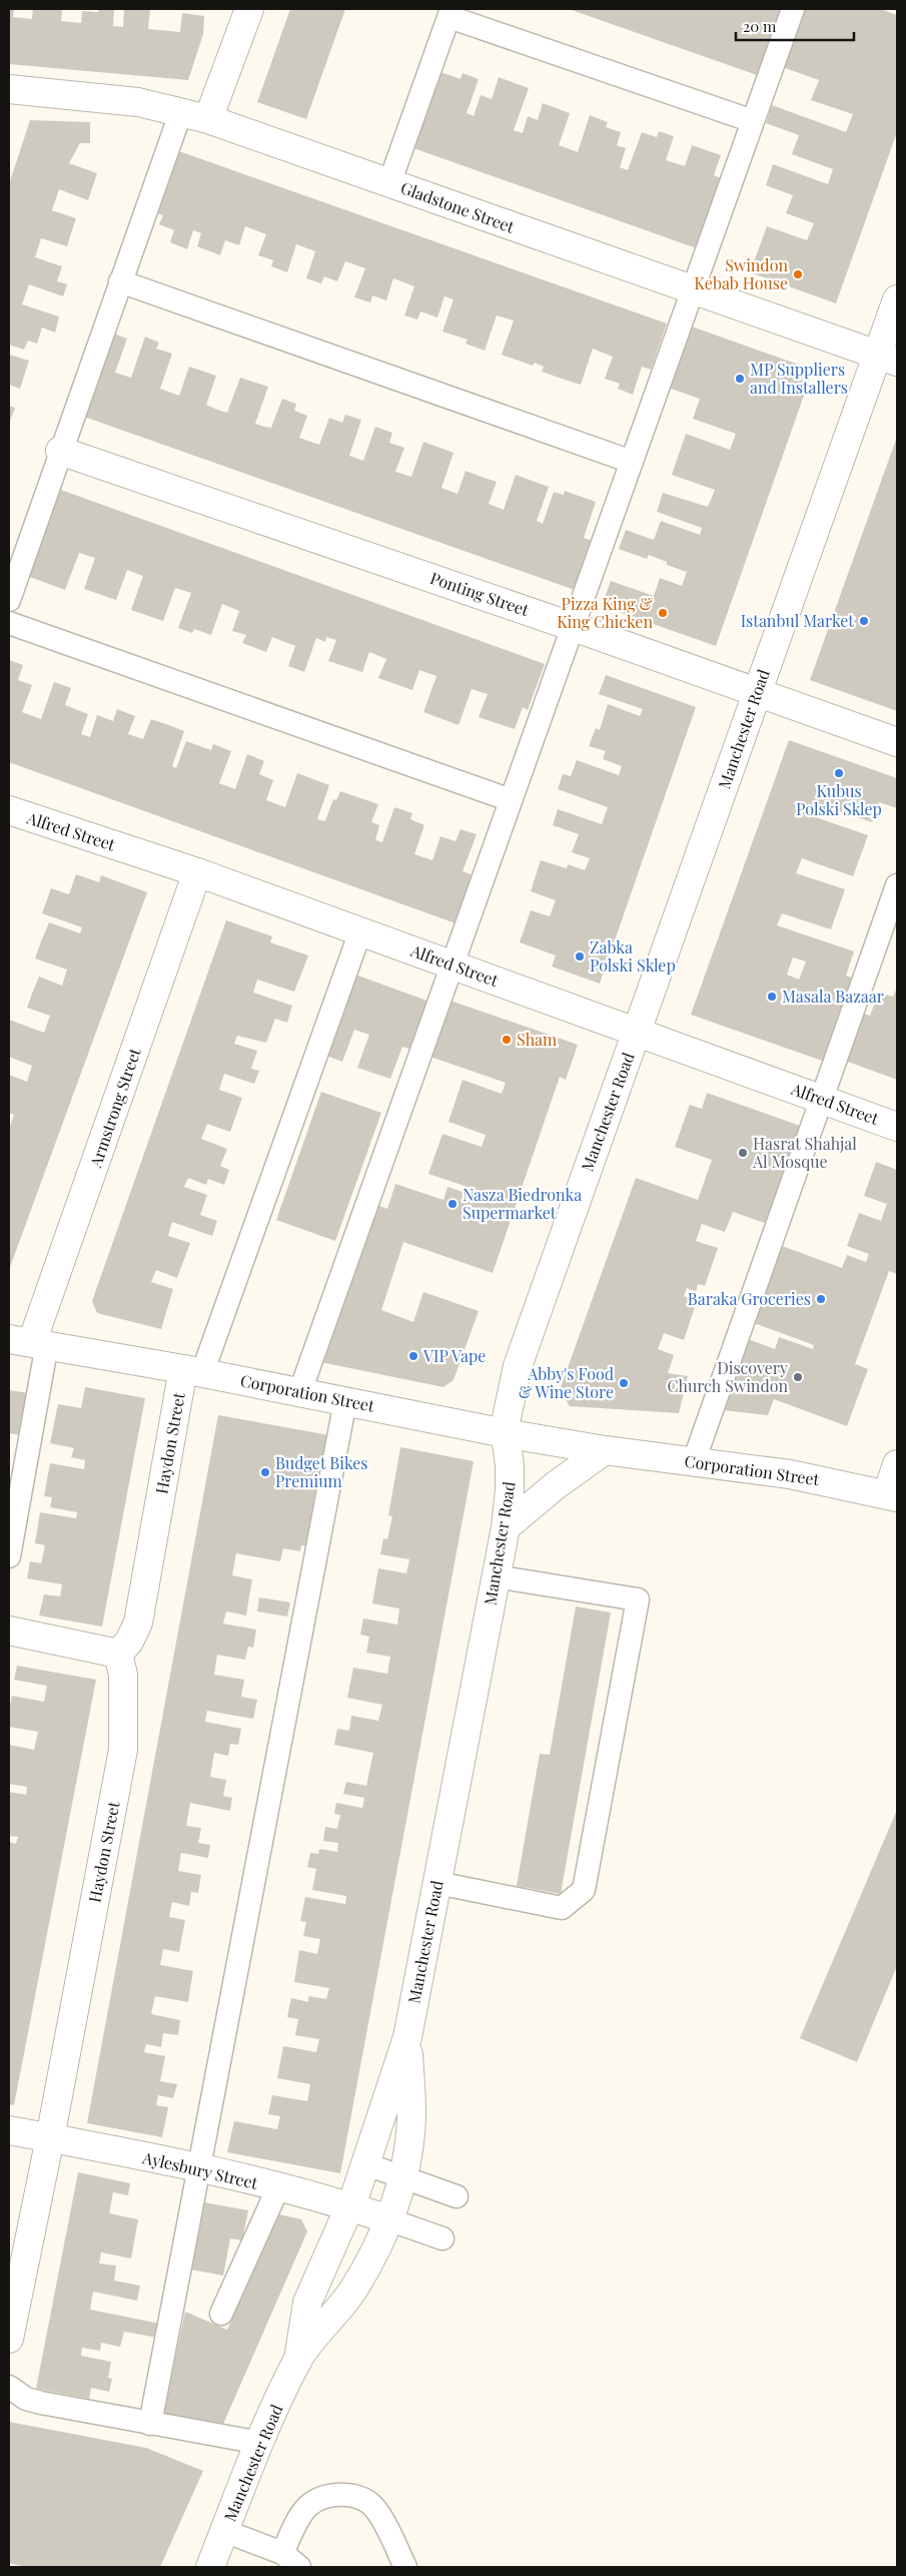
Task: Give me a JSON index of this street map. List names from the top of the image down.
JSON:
{
  "streets": {
    "street": [
      "Gladstone Street",
      "Ponting Street",
      "Manchester Road",
      "Alfred Street",
      "Armstrong Street",
      "Corporation Street",
      "Haydon Street",
      "Aylesbury Street"
    ]
  },
  "crossings": [
    ["Gladstone Street", "Manchester Road"],
    ["Ponting Street", "Manchester Road"],
    ["Manchester Road", "Alfred Street"],
    ["Manchester Road", "Corporation Street"],
    ["Manchester Road", "Aylesbury Street"],
    ["Alfred Street", "Armstrong Street"],
    ["Armstrong Street", "Corporation Street"],
    ["Corporation Street", "Haydon Street"],
    ["Haydon Street", "Aylesbury Street"]
  ],
  "places": [
    "Swindon Kebab House",
    "MP Suppliers and Installers",
    "Pizza King & King Chicken",
    "Istanbul Market",
    "Kubus Polski Sklep",
    "Zabka Polski Sklep",
    "Masala Bazaar",
    "Sham",
    "Hasrat Shahjal Al Mosque",
    "Nasza Biedronka Supermarket",
    "Baraka Groceries",
    "VIP Vape",
    "Discovery Church Swindon",
    "Abby's Food & Wine Store",
    "Budget Bikes Premium"
  ],
  "scale_bar": "20 m"
}
